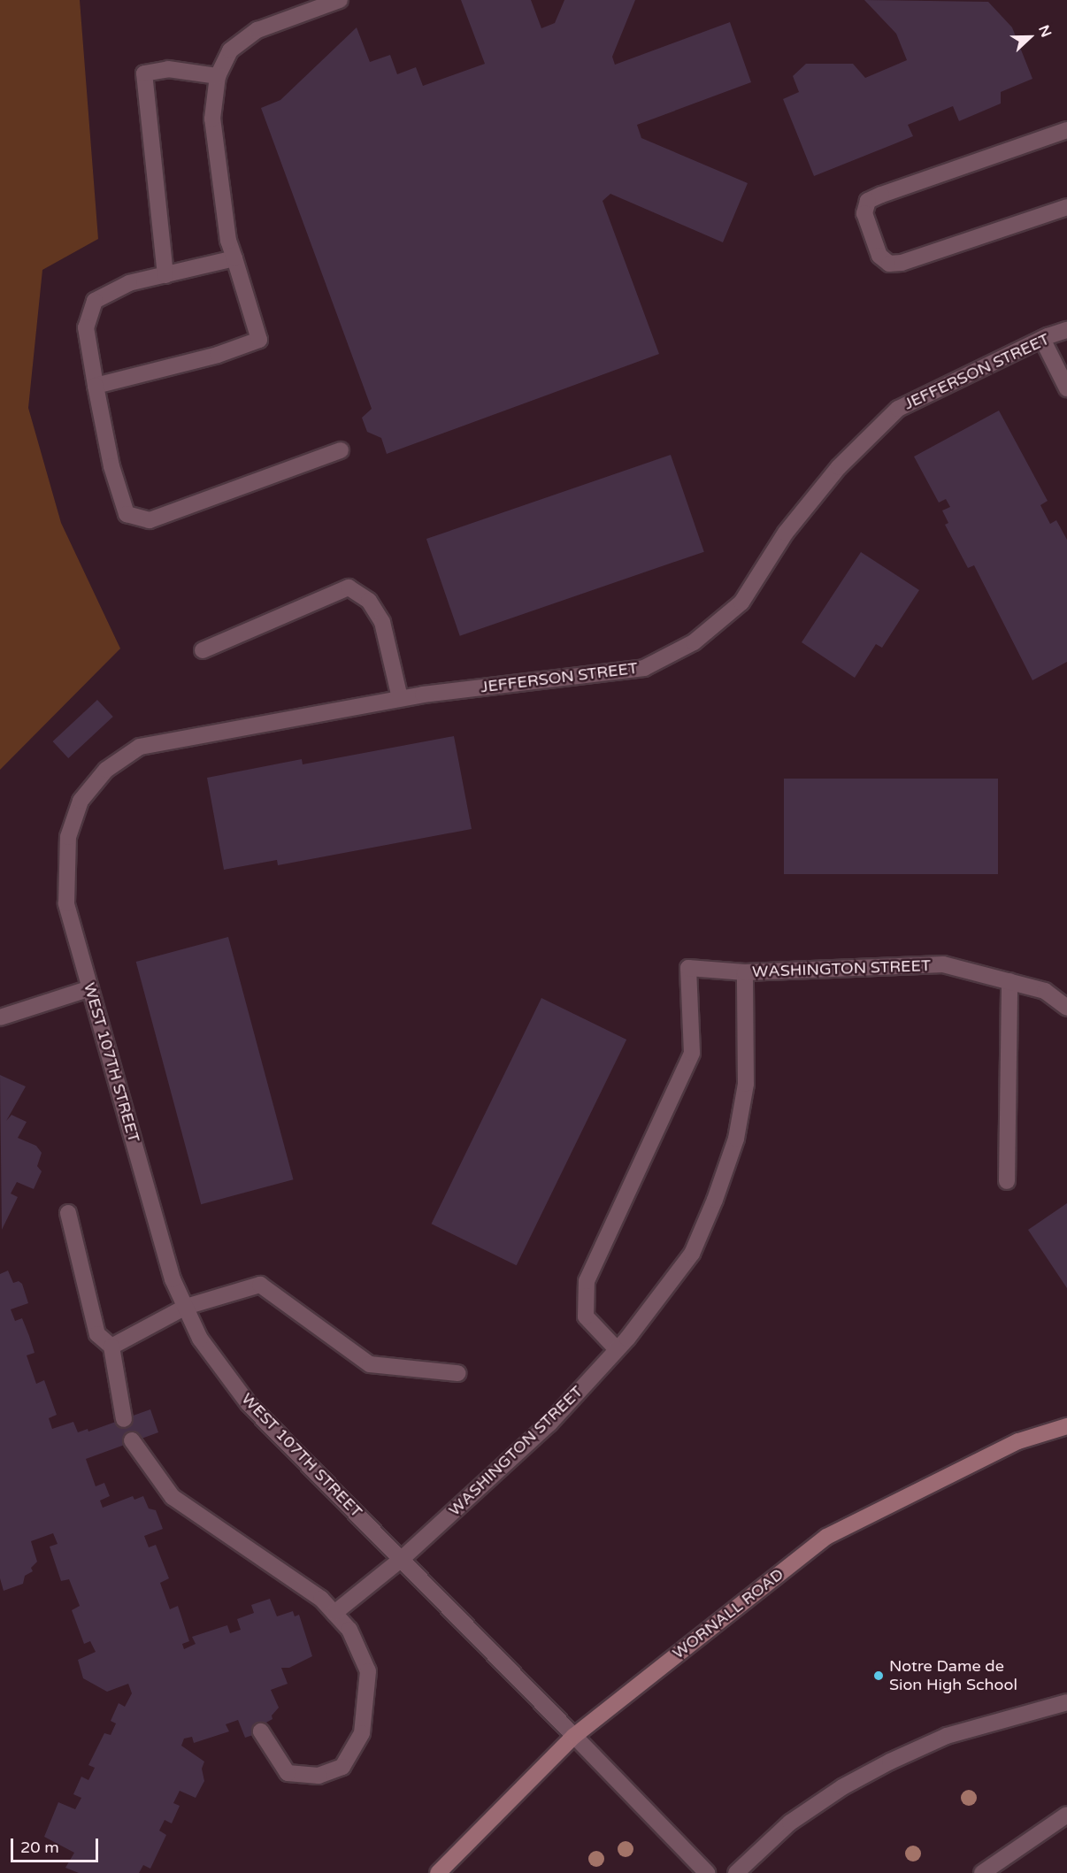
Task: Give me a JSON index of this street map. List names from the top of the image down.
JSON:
{
  "streets": {
    "main road": ["WORNALL ROAD"],
    "street": ["JEFFERSON STREET", "WASHINGTON STREET", "WEST 107TH STREET"]
  },
  "crossings": [
    ["JEFFERSON STREET", "WEST 107TH STREET"],
    ["WASHINGTON STREET", "WEST 107TH STREET"],
    ["WEST 107TH STREET", "WORNALL ROAD"]
  ],
  "places": ["Notre Dame de Sion High School"],
  "scale_bar": "20 m",
  "north": "right"
}
